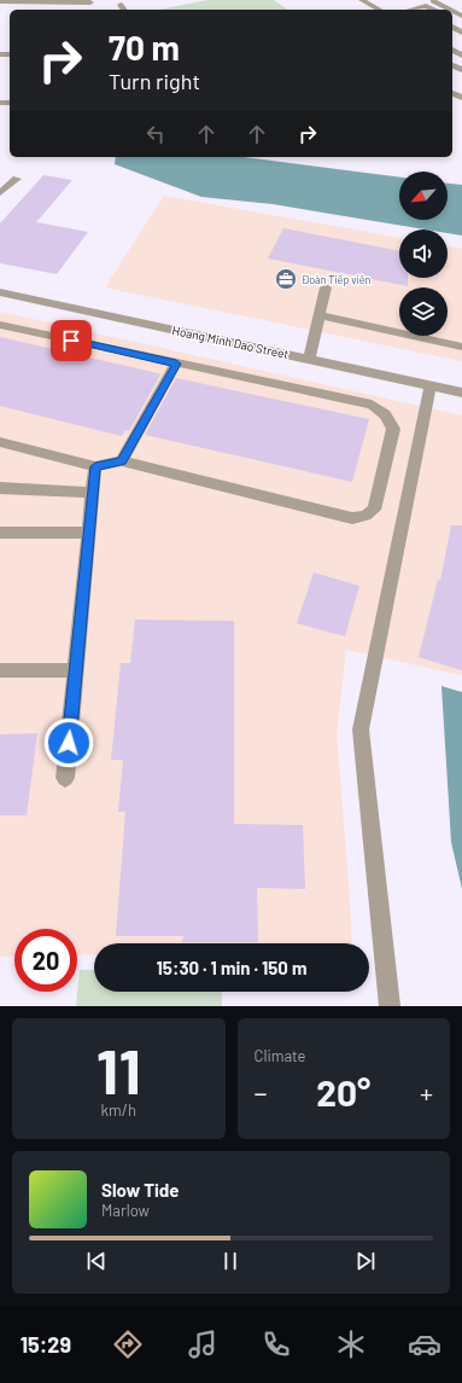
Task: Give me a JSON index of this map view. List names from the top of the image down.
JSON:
{
  "streets": {
    "street": ["Hoang Minh Dao Street"]
  },
  "places": {
    "office": ["Đoàn Tiếp viên"]
  },
  "north": "bottom left",
  "page": {
    "turn": ["70 m", "Turn right"],
    "limit": "20",
    "trip": "15:30 · 1 min · 150 m",
    "tile": [
      ["11", "km/h"],
      "Climate"
    ],
    "heat": ["−", "20°", "+"],
    "song": ["Slow Tide", "Marlow"],
    "tabs": "15:29"
  }
}
